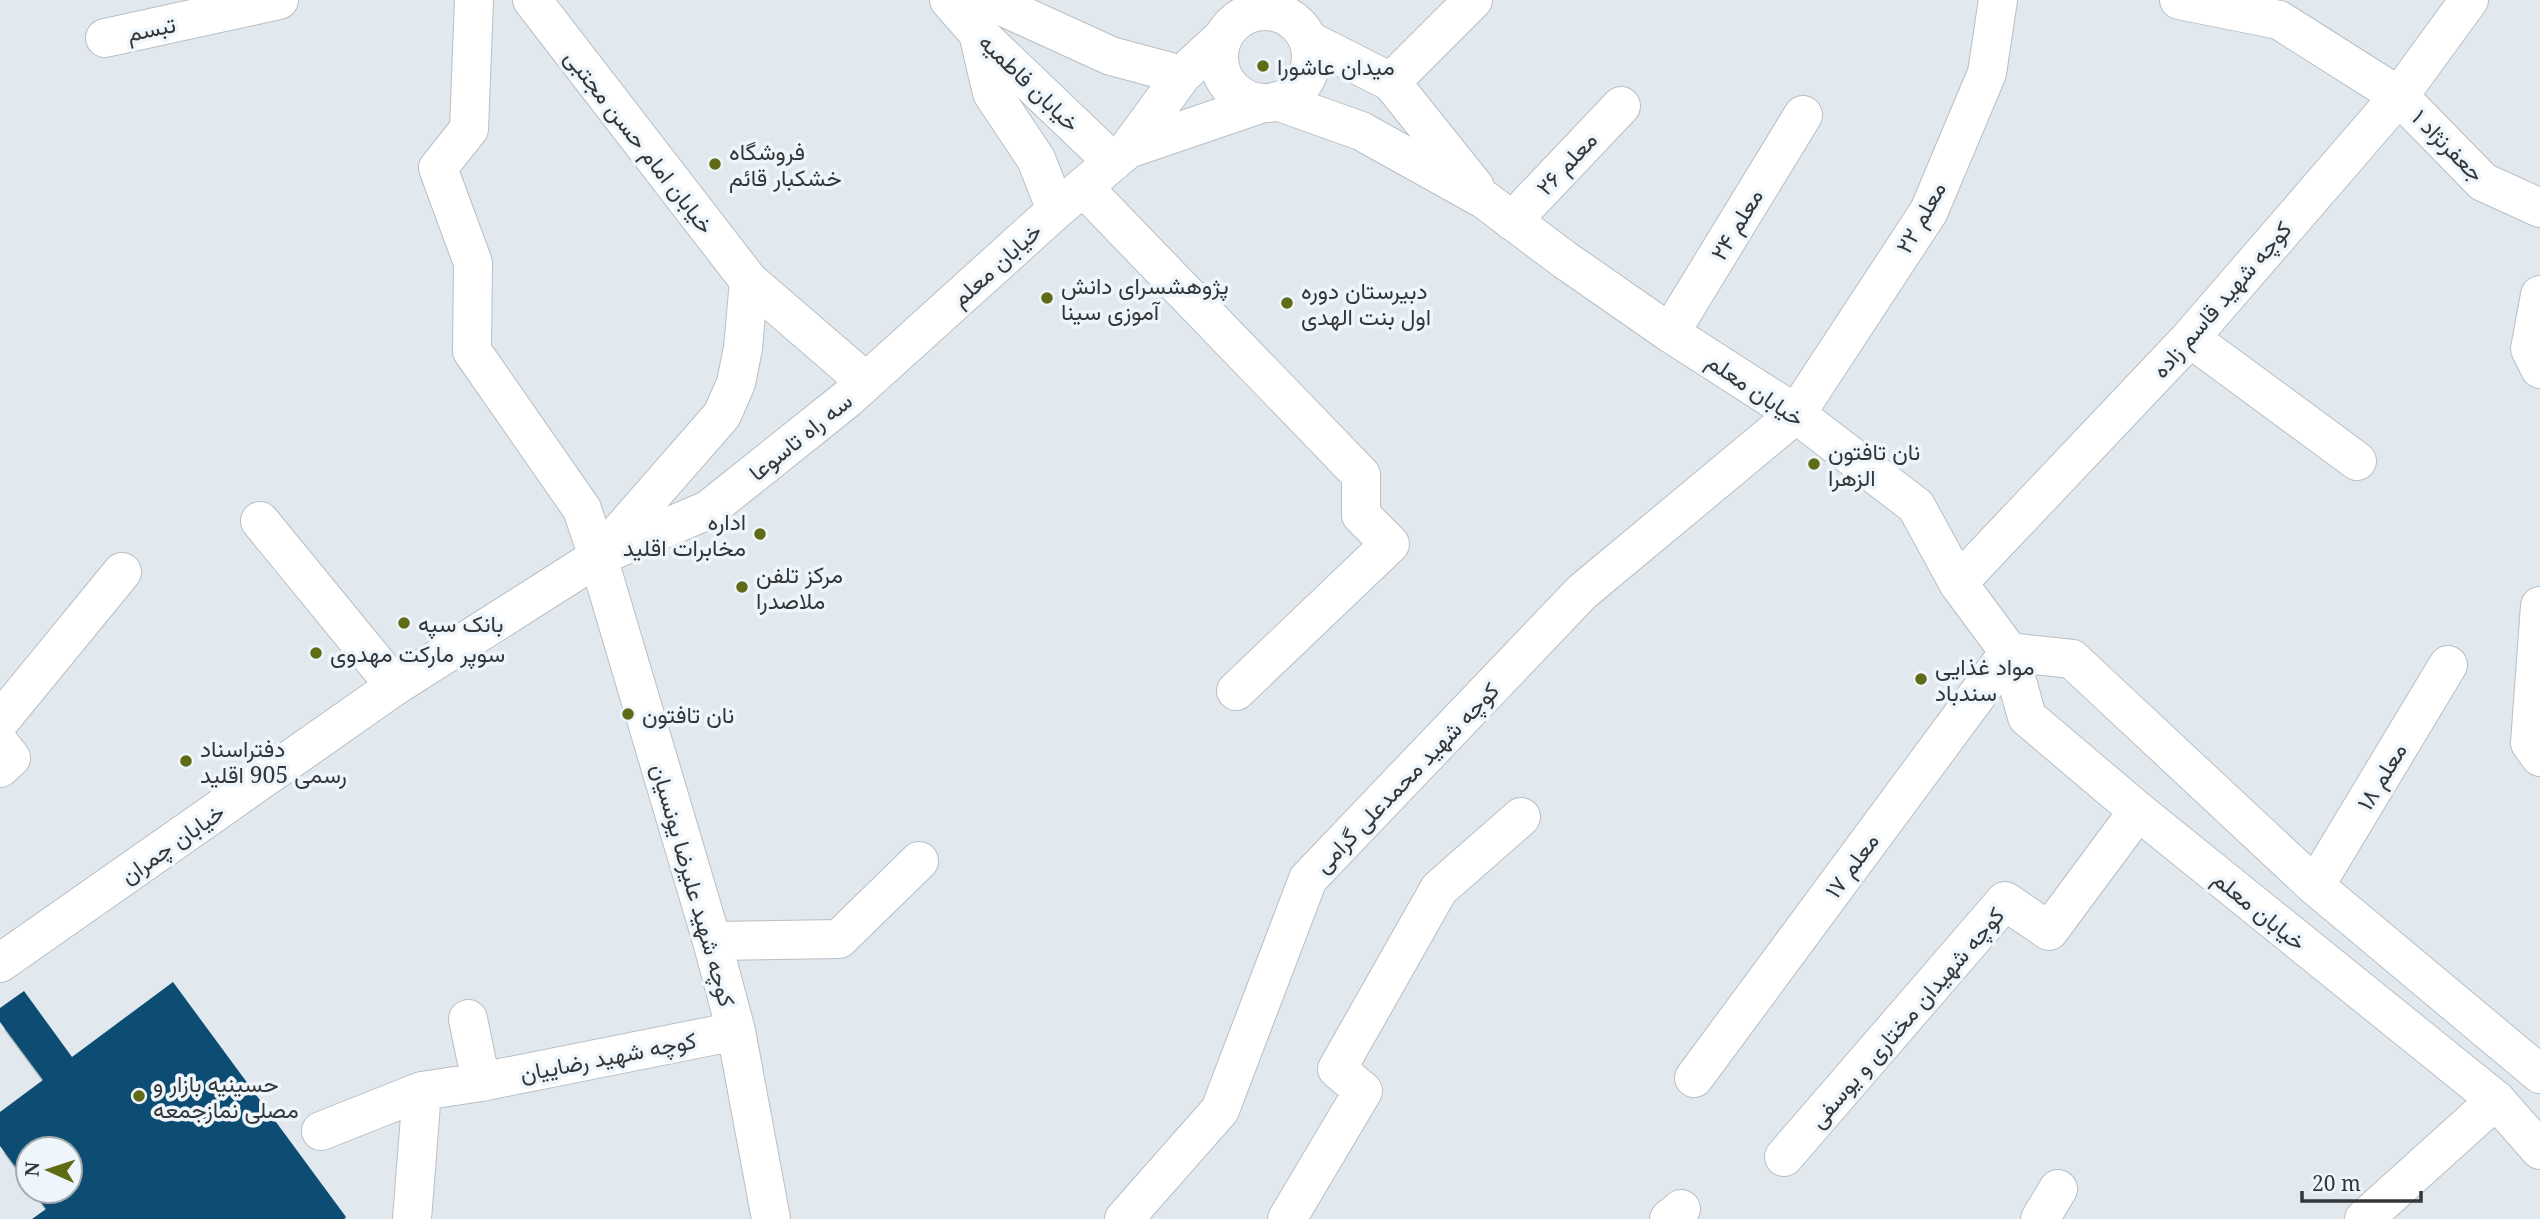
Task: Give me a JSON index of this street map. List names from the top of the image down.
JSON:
{
  "streets": {
    "street": [
      "تبسم",
      "خیابان فاطمیه",
      "خیابان امام حسن مجتبی",
      "جعفرنژاد ۱",
      "معلم ۲۶",
      "معلم ۲۲",
      "معلم ۲۴",
      "خیابان معلم",
      "کوچه شهید قاسم زاده",
      "سه راه تاسوعا",
      "معلم ۱۸",
      "کوچه شهید محمدعلی گرامی",
      "خیابان چمران",
      "معلم ۱۷",
      "کوچه شهید علیرضا یونسیان",
      "کوچه شهیدان مختاری و یوسفی",
      "کوچه شهید رضاییان"
    ]
  },
  "crossings": [
    ["خیابان فاطمیه", "خیابان معلم"],
    ["خیابان امام حسن مجتبی", "سه راه تاسوعا"],
    ["خیابان امام حسن مجتبی", "خیابان چمران"],
    ["جعفرنژاد ۱", "کوچه شهید قاسم زاده"],
    ["معلم ۲۶", "خیابان معلم"],
    ["معلم ۲۲", "خیابان معلم"],
    ["معلم ۲۲", "کوچه شهید محمدعلی گرامی"],
    ["معلم ۲۴", "خیابان معلم"],
    ["خیابان معلم", "کوچه شهید قاسم زاده"],
    ["خیابان معلم", "سه راه تاسوعا"],
    ["خیابان معلم", "کوچه شهید محمدعلی گرامی"],
    ["خیابان معلم", "معلم ۱۷"],
    ["خیابان معلم", "کوچه شهیدان مختاری و یوسفی"],
    ["سه راه تاسوعا", "خیابان چمران"],
    ["سه راه تاسوعا", "کوچه شهید علیرضا یونسیان"],
    ["خیابان چمران", "کوچه شهید علیرضا یونسیان"],
    ["کوچه شهید علیرضا یونسیان", "کوچه شهید رضاییان"]
  ],
  "places": [
    "میدان عاشورا",
    "فروشگاه خشکبار قائم",
    "پژوهشسرای دانش آموزی سینا",
    "دبیرستان دوره اول بنت الهدی",
    "نان تافتون الزهرا",
    "اداره مخابرات اقلید",
    "مرکز تلفن ملاصدرا",
    "بانک سپه",
    "سوپر مارکت مهدوی",
    "مواد غذایی سندباد",
    "نان تافتون",
    "دفتراسناد رسمی 905 اقلید",
    "حسینیه بازار و مصلی نمازجمعه"
  ],
  "scale_bar": "20 m",
  "north": "left"
}
